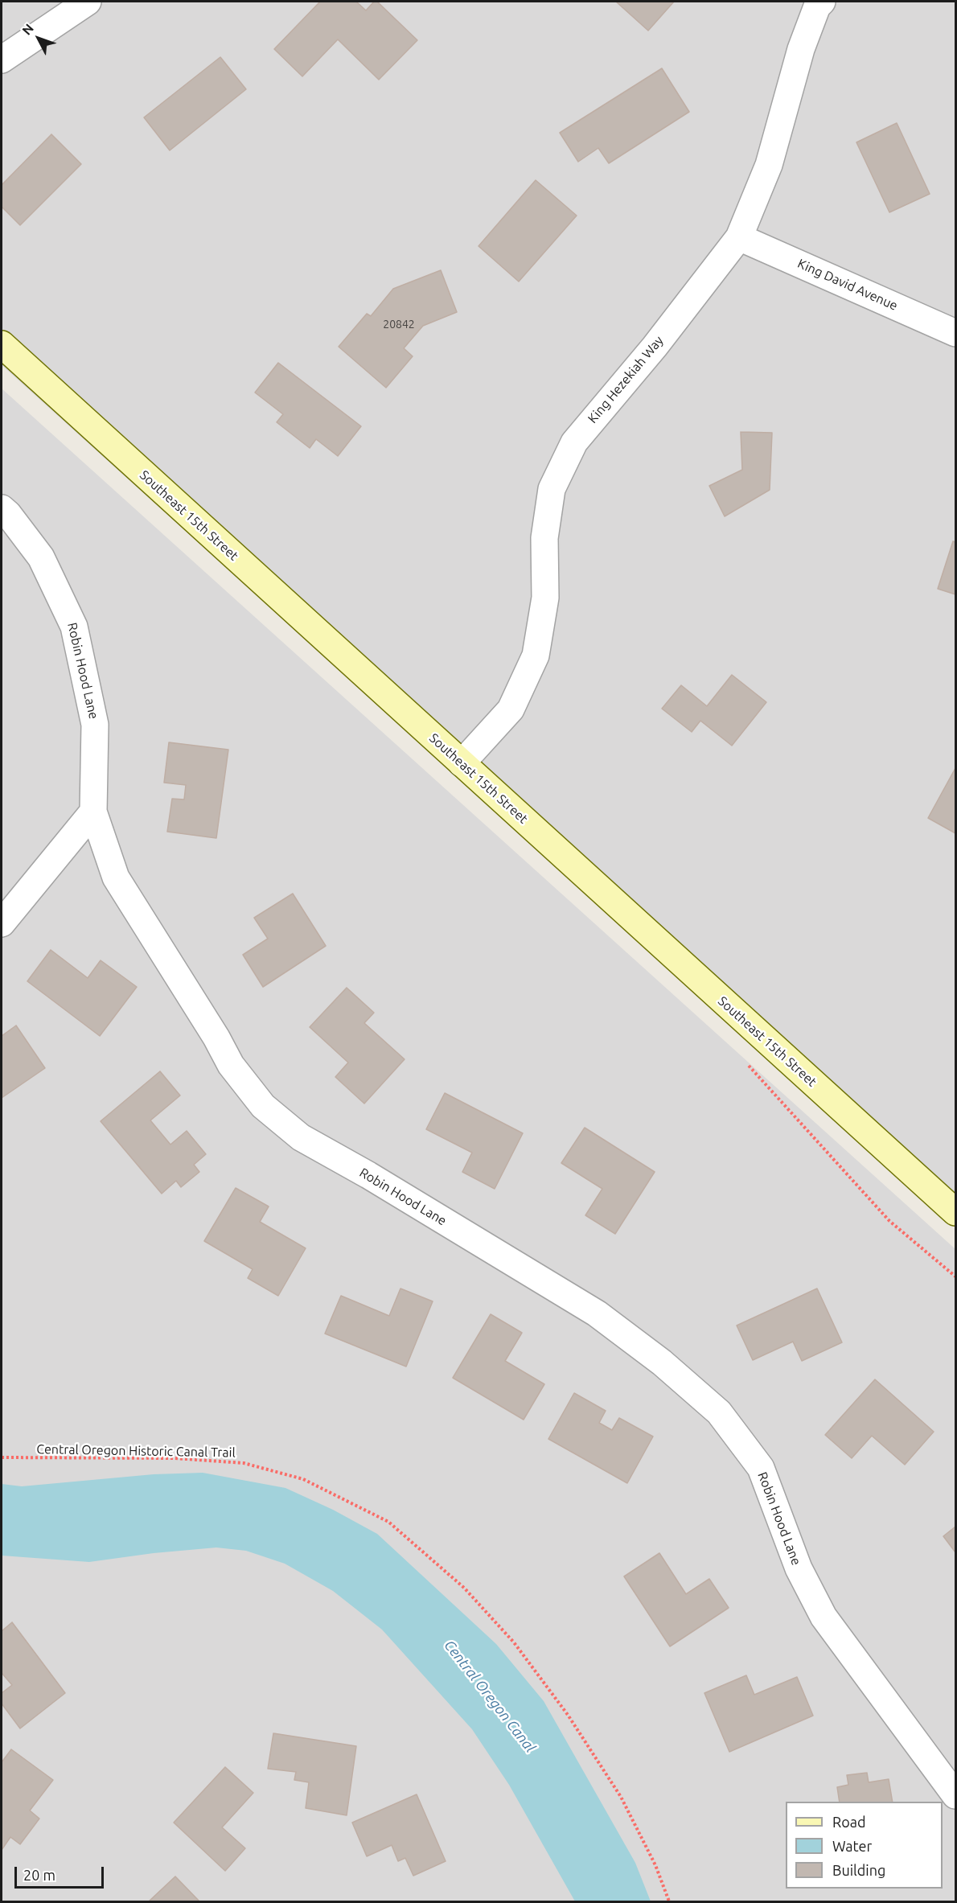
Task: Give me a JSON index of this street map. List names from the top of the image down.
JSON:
{
  "streets": {
    "main road": ["Southeast 15th Street"],
    "street": ["King David Avenue", "King Hezekiah Way", "Robin Hood Lane"],
    "path": ["Central Oregon Historic Canal Trail"]
  },
  "crossings": [
    ["King David Avenue", "King Hezekiah Way"],
    ["King Hezekiah Way", "Southeast 15th Street"]
  ],
  "water": ["Central Oregon Canal"],
  "house_numbers": ["20842"],
  "legend": ["Road", "Water", "Building"],
  "scale_bar": "20 m",
  "north": "top left"
}
